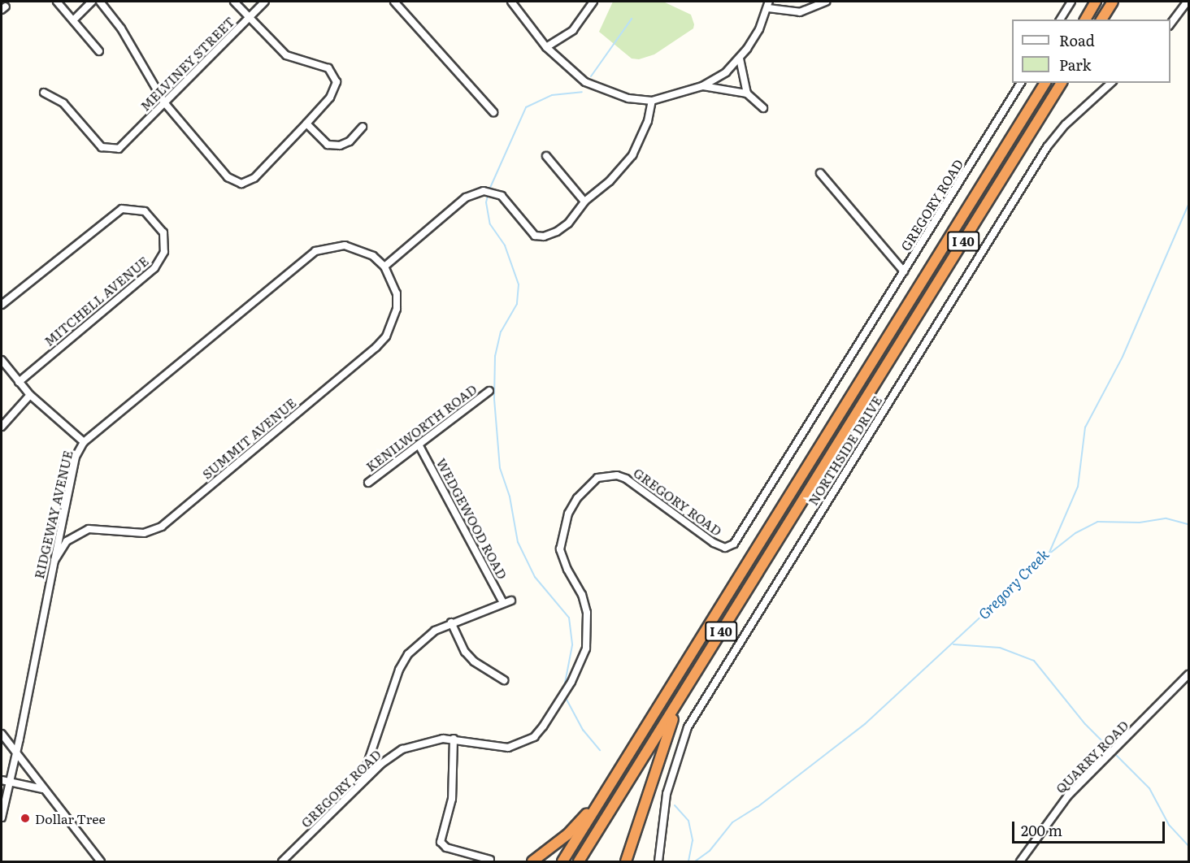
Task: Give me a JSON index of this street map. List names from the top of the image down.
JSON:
{
  "streets": {
    "highway": ["I 40"],
    "street": [
      "MELVINEY STREET",
      "GREGORY ROAD",
      "MITCHELL AVENUE",
      "KENILWORTH ROAD",
      "SUMMIT AVENUE",
      "NORTHSIDE DRIVE",
      "RIDGEWAY AVENUE",
      "WEDGEWOOD ROAD",
      "QUARRY ROAD"
    ]
  },
  "crossings": [
    ["KENILWORTH ROAD", "WEDGEWOOD ROAD"],
    ["SUMMIT AVENUE", "RIDGEWAY AVENUE"]
  ],
  "water": ["Gregory Creek"],
  "places": ["Dollar Tree"],
  "legend": ["Road", "Park"],
  "scale_bar": "200 m"
}
